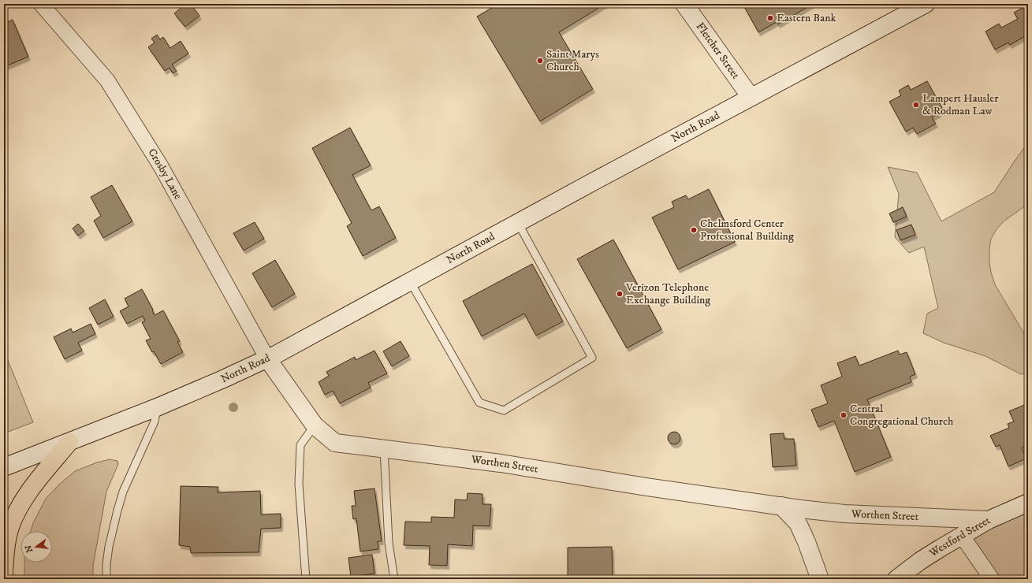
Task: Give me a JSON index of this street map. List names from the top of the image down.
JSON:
{
  "streets": {
    "main road": [
      "Fletcher Street",
      "North Road",
      "Worthen Street",
      "Westford Street"
    ],
    "street": ["Crosby Lane"]
  },
  "crossings": [
    ["Fletcher Street", "North Road"],
    ["North Road", "Crosby Lane"],
    ["North Road", "Worthen Street"],
    ["Crosby Lane", "Worthen Street"],
    ["Worthen Street", "Westford Street"]
  ],
  "places": [
    "Eastern Bank",
    "Saint Marys Church",
    "Lampert Hausler & Rodman Law",
    "Chelmsford Center Professional Building",
    "Verizon Telephone Exchange Building",
    "Central Congregational Church"
  ],
  "north": "left"
}
